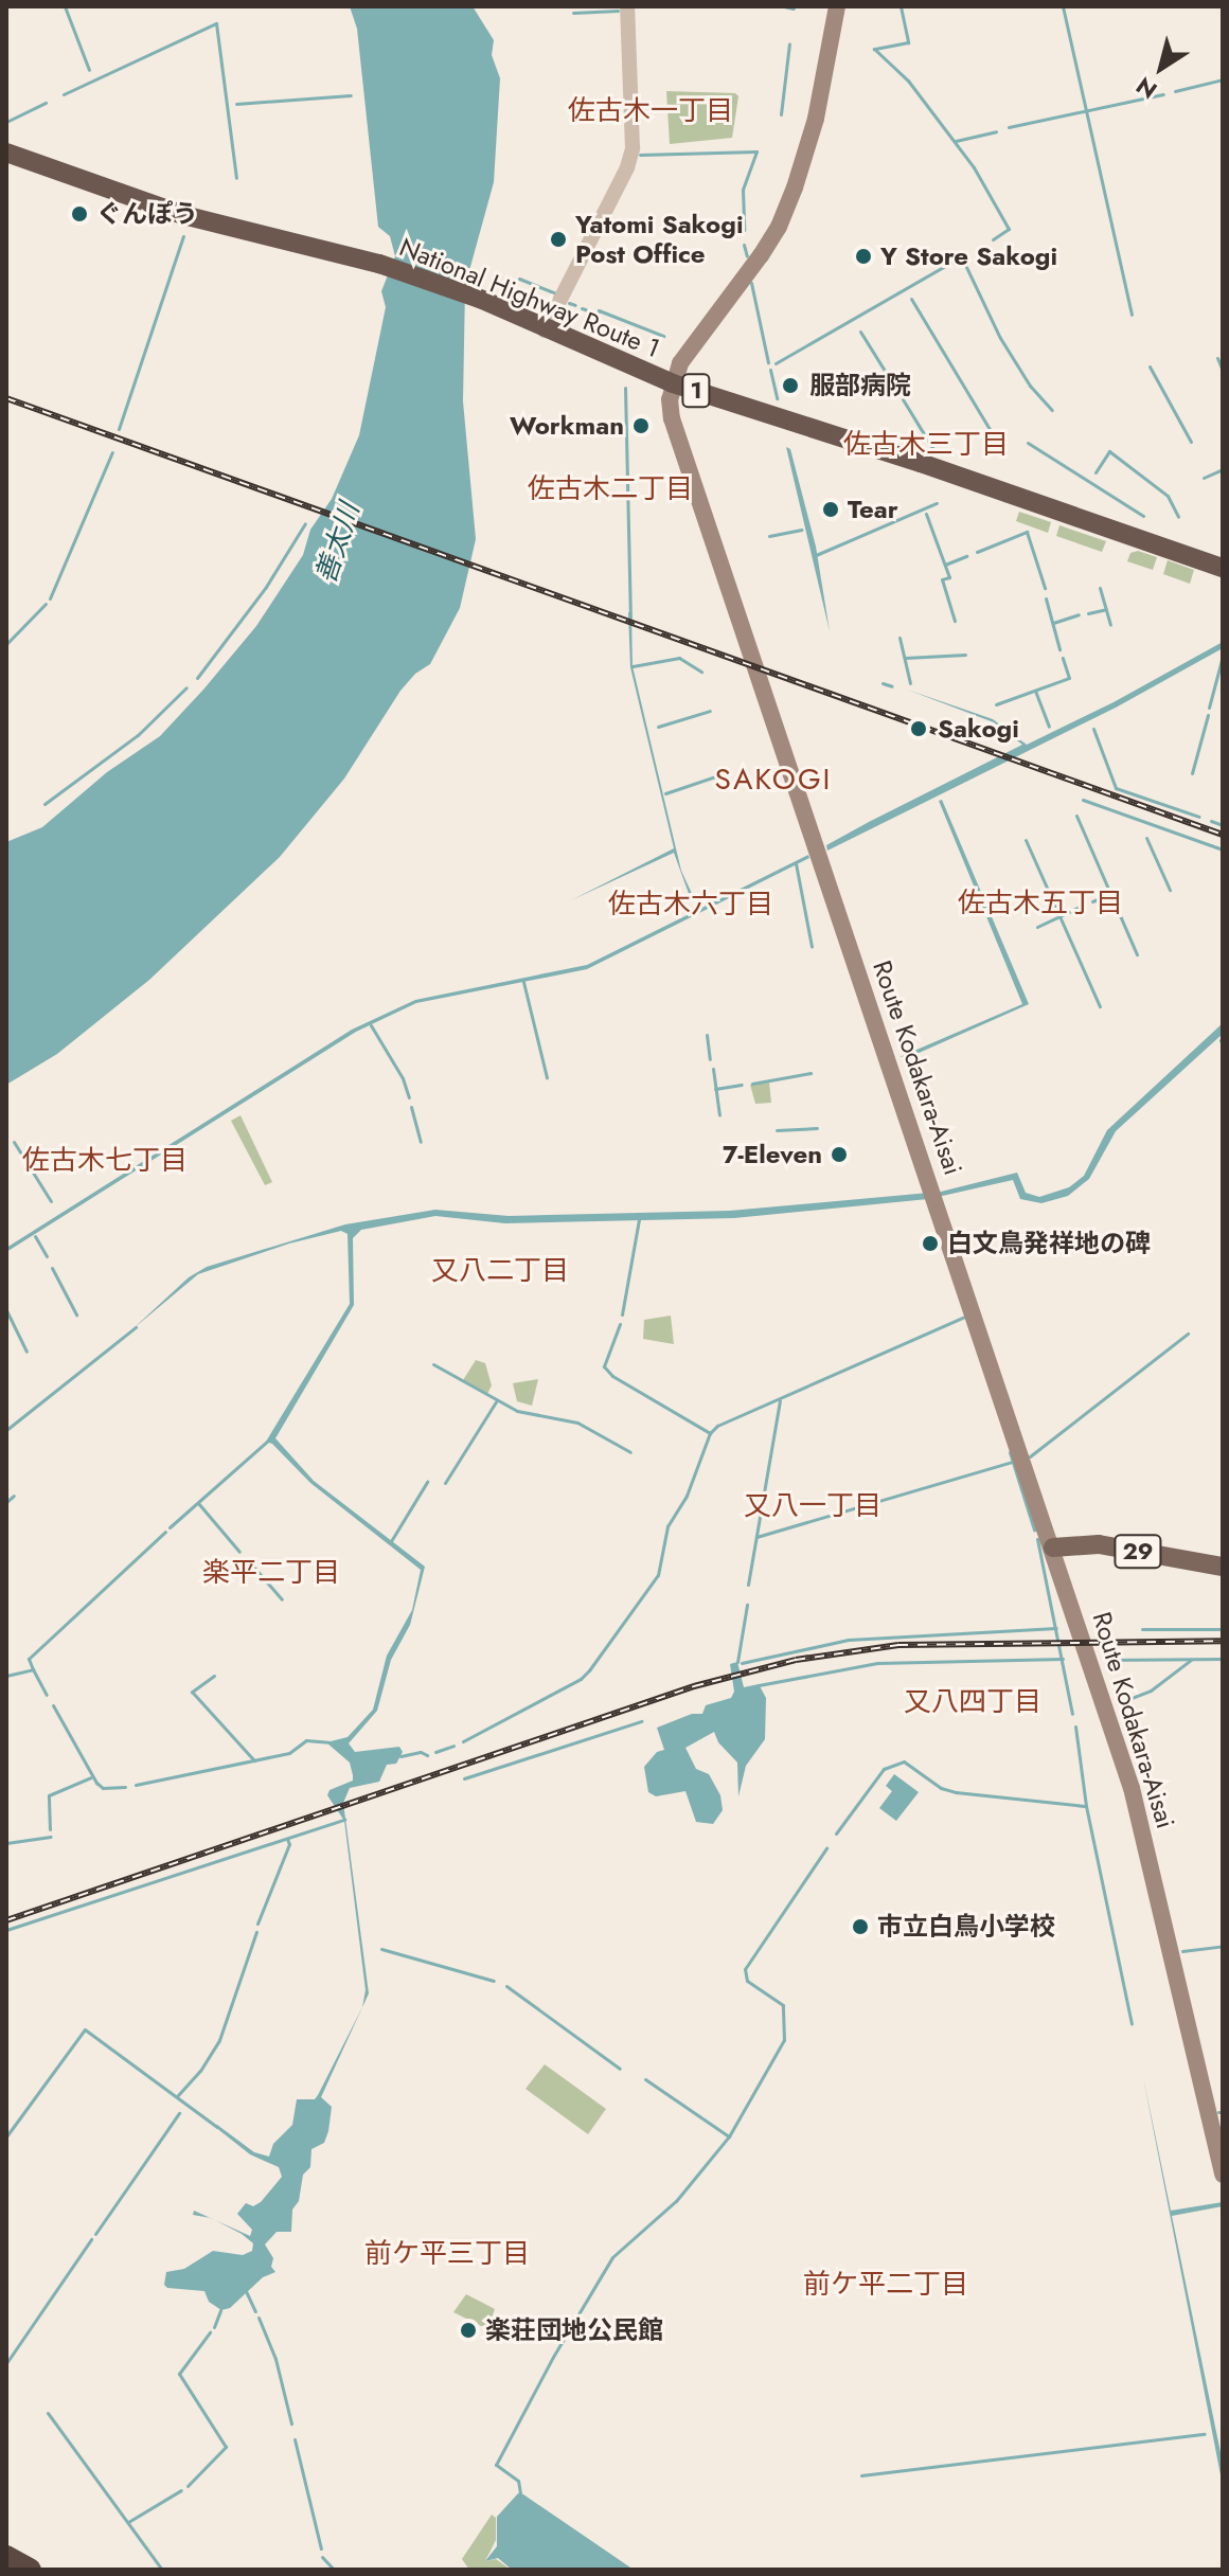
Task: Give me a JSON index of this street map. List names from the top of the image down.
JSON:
{
  "streets": {
    "highway": ["National Highway Route 1", "1"],
    "main road": ["Route Kodakara-Aisai", "29"]
  },
  "crossings": [
    ["National Highway Route 1", "Route Kodakara-Aisai"],
    ["Route Kodakara-Aisai", "29"]
  ],
  "districts": [
    "佐古木一丁目",
    "佐古木三丁目",
    "佐古木二丁目",
    "SAKOGI",
    "佐古木五丁目",
    "佐古木六丁目",
    "佐古木七丁目",
    "又八二丁目",
    "又八一丁目",
    "楽平二丁目",
    "又八四丁目",
    "前ケ平三丁目",
    "前ケ平二丁目"
  ],
  "water": ["善太川"],
  "places": [
    "ぐんぽう",
    "Yatomi Sakogi Post Office",
    "Y Store Sakogi",
    "服部病院",
    "Workman",
    "Tear",
    "Sakogi",
    "7-Eleven",
    "白文鳥発祥地の碑",
    "市立白鳥小学校",
    "楽荘団地公民館"
  ],
  "north": "bottom left"
}
